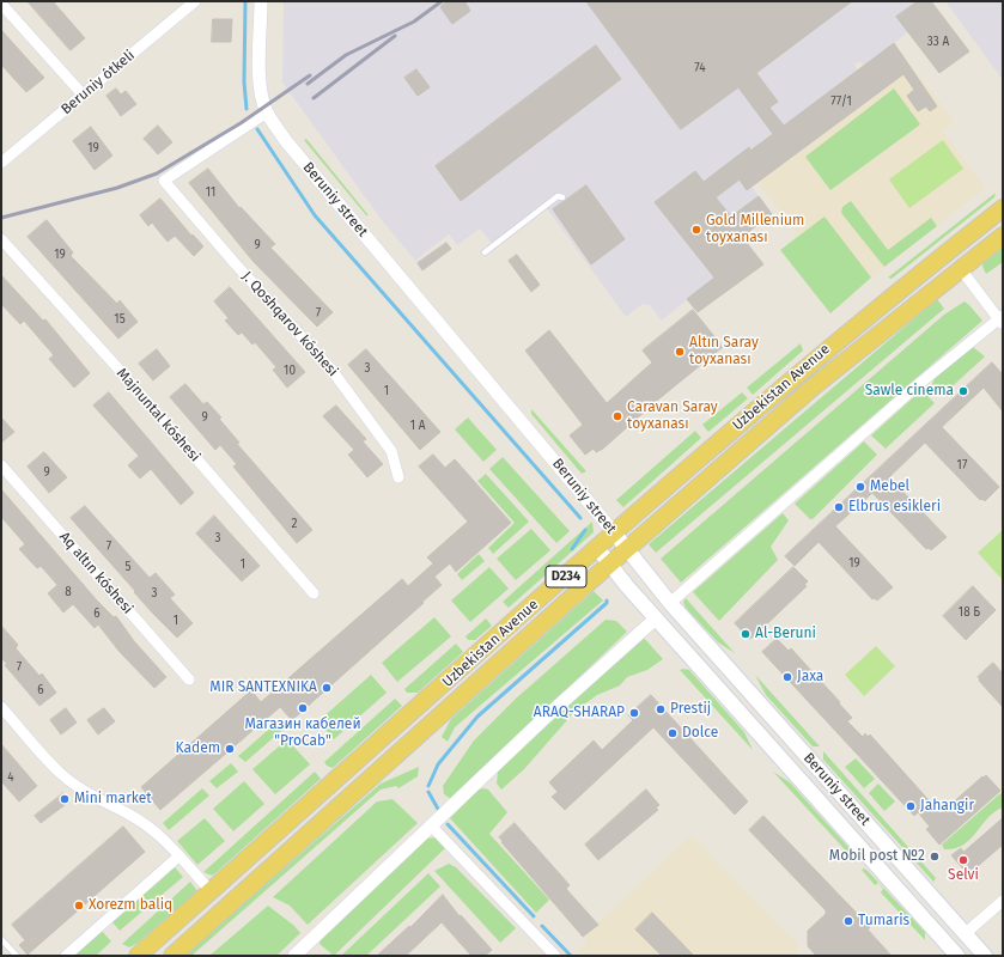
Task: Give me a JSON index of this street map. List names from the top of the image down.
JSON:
{
  "streets": {
    "main road": ["Beruniy street", "Uzbekistan Avenue", "D234"],
    "street": [
      "Beruniy ótkeli",
      "J. Qoshqarov kóshesi",
      "Majnuntal kóshesi",
      "Aq altın kóshesi"
    ]
  },
  "crossings": [
    ["Beruniy street", "J. Qoshqarov kóshesi"],
    ["Beruniy street", "Uzbekistan Avenue"]
  ],
  "places": [
    "Gold Millenium toyxanası",
    "Altın Saray toyxanası",
    "Sawle cinema",
    "Caravan Saray toyxanası",
    "Mebel",
    "Elbrus esikleri",
    "Al-Beruni",
    "Jaxa",
    "MIR SANTEXNIKA",
    "Магазин кабелей \"ProCab\"",
    "Prestij",
    "ARAQ-SHARAP",
    "Dolce",
    "Kadem",
    "Mini market",
    "Jahangir",
    "Mobil post №2",
    "Selvi",
    "Xorezm baliq",
    "Tumaris"
  ],
  "house_numbers": [
    "33 А",
    "74",
    "77/1",
    "19",
    "11",
    "9",
    "19",
    "7",
    "15",
    "3",
    "10",
    "1",
    "9",
    "1 А",
    "17",
    "9",
    "2",
    "3",
    "7",
    "19",
    "1",
    "5",
    "8",
    "3",
    "18 Б",
    "6",
    "1",
    "7",
    "6",
    "4"
  ]
}
